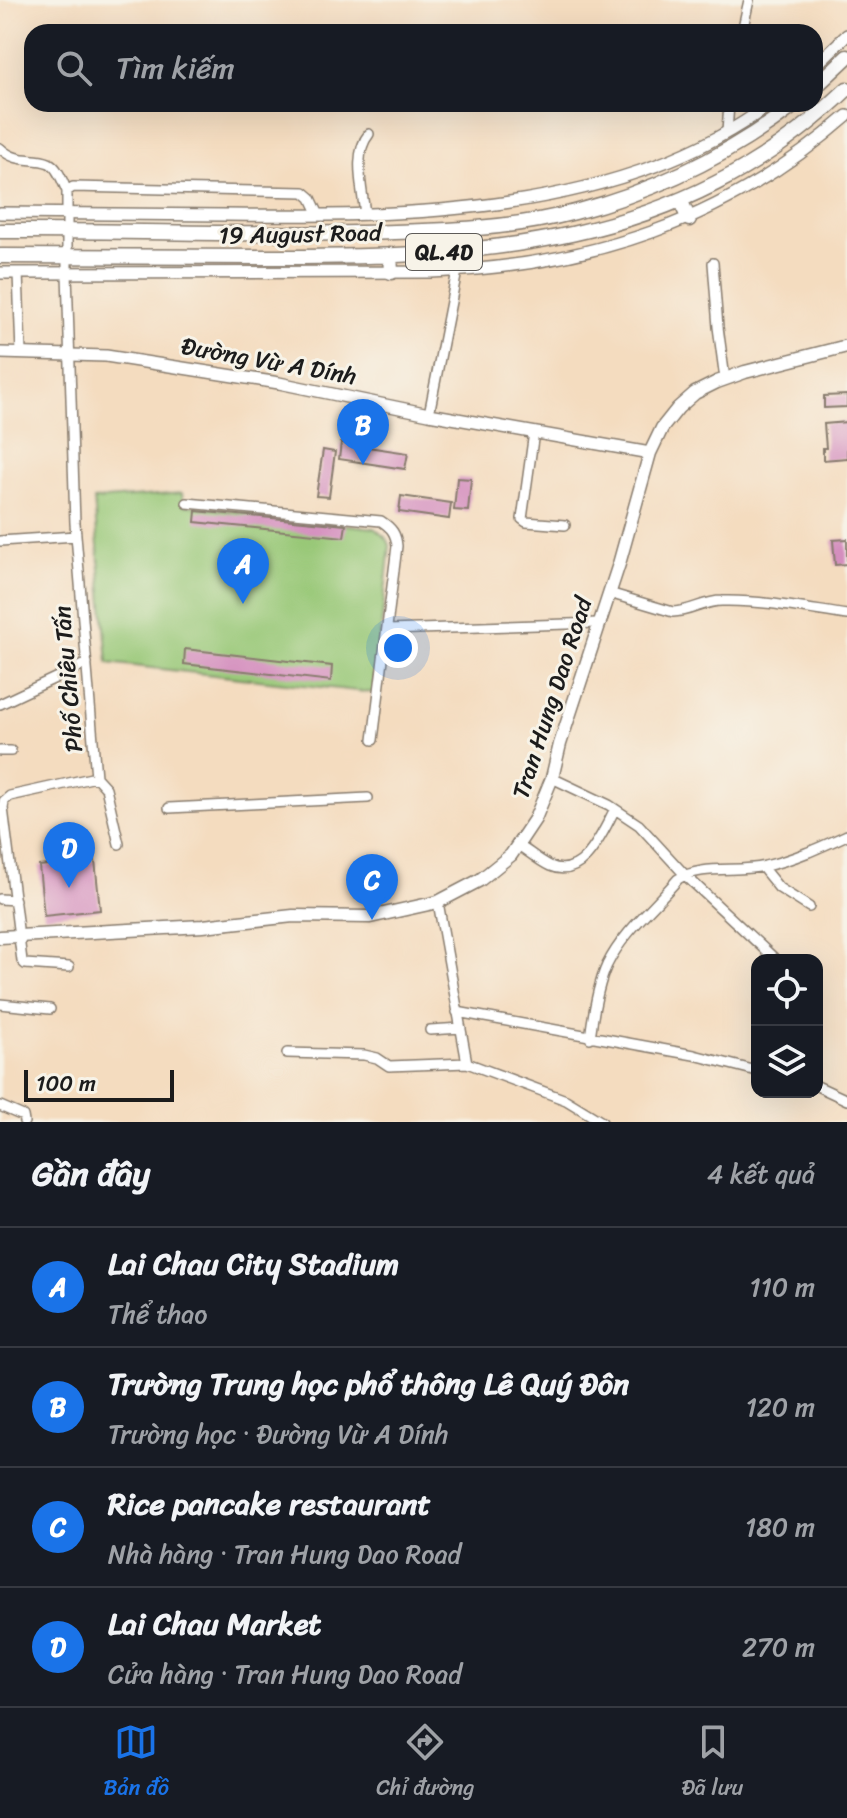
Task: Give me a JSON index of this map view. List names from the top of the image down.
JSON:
{
  "streets": {
    "highway": ["19 August Road", "QL.4D"],
    "main road": ["Tran Hung Dao Road"],
    "street": ["Đường Vừ A Dính", "Phố Chiêu Tấn"]
  },
  "crossings": [
    ["19 August Road", "Phố Chiêu Tấn"],
    ["Đường Vừ A Dính", "Phố Chiêu Tấn"],
    ["Đường Vừ A Dính", "Tran Hung Dao Road"],
    ["Phố Chiêu Tấn", "Tran Hung Dao Road"]
  ],
  "scale_bar": "100 m",
  "page": {
    "search": "Tìm kiếm",
    "pins": [
      "B",
      "A",
      "D",
      "C"
    ],
    "scale": "100 m",
    "heading": ["Gần đây", "4 kết quả"],
    "list": [
      {
        "mark": "A",
        "name": "Lai Chau City Stadium",
        "note": "Thể thao",
        "value": "110 m"
      },
      {
        "mark": "B",
        "name": "Trường Trung học phổ thông Lê Quý Đôn",
        "note": "Trường học · Đường Vừ A Dính",
        "value": "120 m"
      },
      {
        "mark": "C",
        "name": "Rice pancake restaurant",
        "note": "Nhà hàng · Tran Hung Dao Road",
        "value": "180 m"
      },
      {
        "mark": "D",
        "name": "Lai Chau Market",
        "note": "Cửa hàng · Tran Hung Dao Road",
        "value": "270 m"
      }
    ],
    "nav": ["Bản đồ", "Chỉ đường", "Đã lưu"]
  }
}
